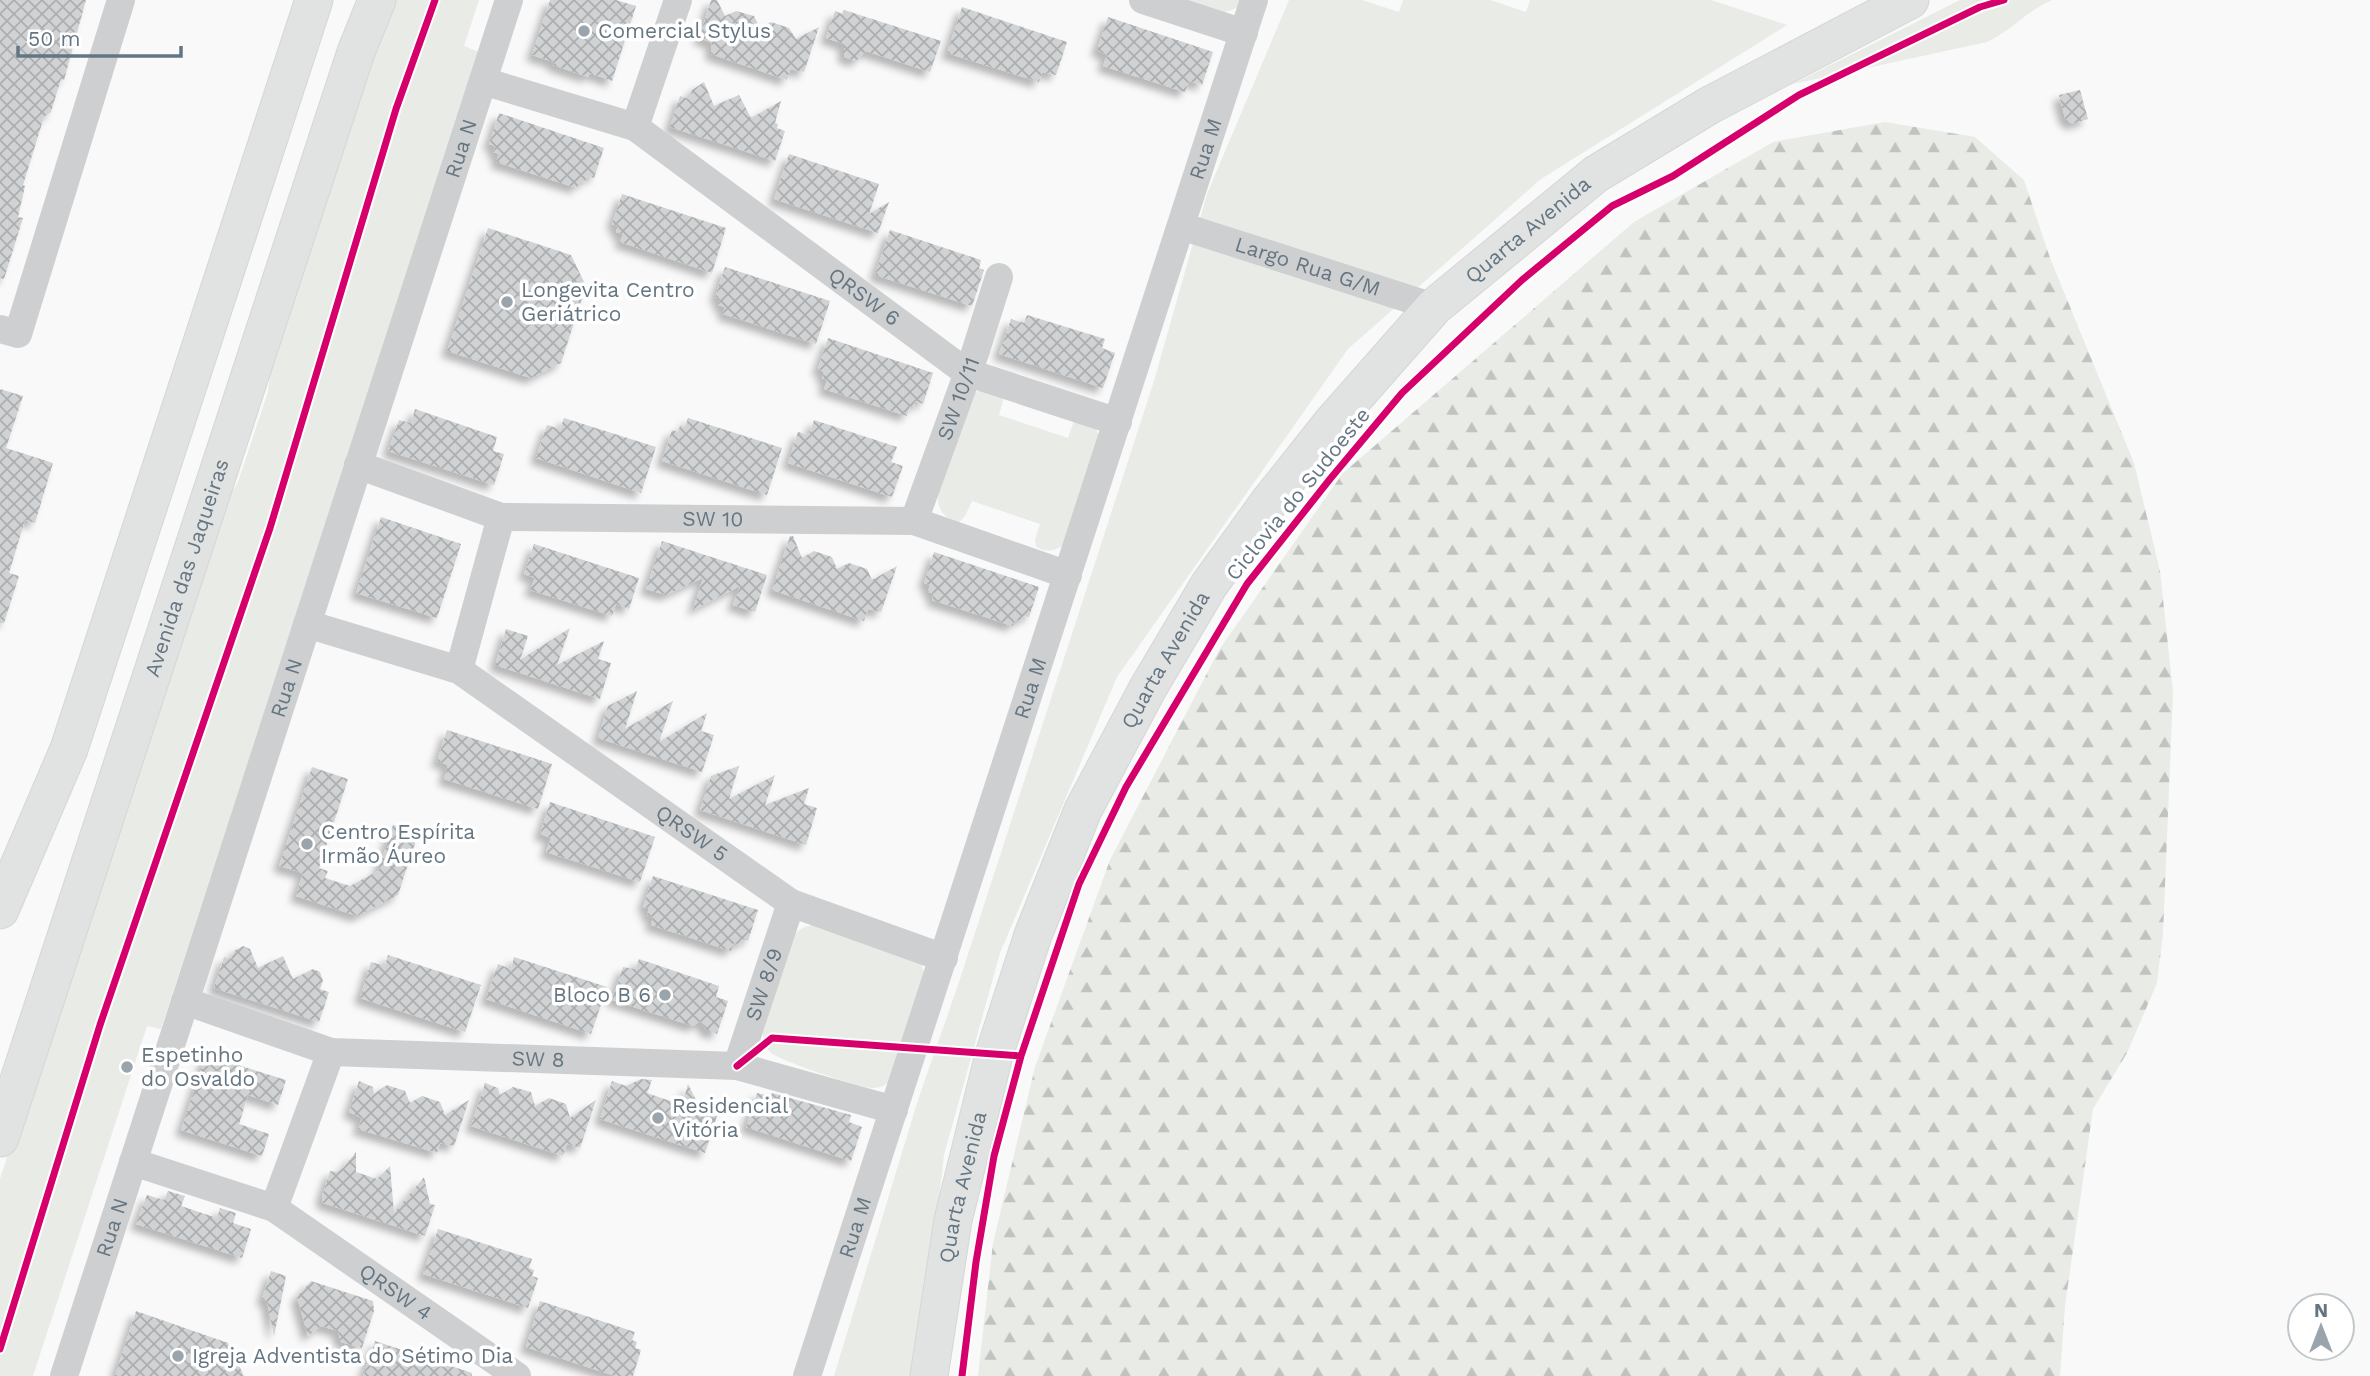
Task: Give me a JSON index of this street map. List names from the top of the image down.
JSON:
{
  "streets": {
    "main road": ["Quarta Avenida", "Avenida das Jaqueiras"],
    "street": [
      "Rua N",
      "Rua M",
      "Largo Rua G/M",
      "QRSW 6",
      "SW 10/11",
      "SW 10",
      "QRSW 5",
      "SW 8/9",
      "SW 8",
      "QRSW 4"
    ],
    "cycle path": ["Ciclovia do Sudoeste"]
  },
  "crossings": [
    ["Rua N", "QRSW 6"],
    ["Rua N", "SW 10"],
    ["Rua N", "QRSW 5"],
    ["Rua N", "SW 8"],
    ["Rua N", "QRSW 4"],
    ["Rua M", "Largo Rua G/M"],
    ["Rua M", "QRSW 6"],
    ["Rua M", "SW 10"],
    ["Rua M", "QRSW 5"],
    ["Rua M", "SW 8"],
    ["Quarta Avenida", "Largo Rua G/M"],
    ["QRSW 6", "SW 10/11"],
    ["SW 10/11", "SW 10"],
    ["QRSW 5", "SW 8/9"],
    ["SW 8/9", "SW 8"]
  ],
  "places": [
    "Comercial Stylus",
    "Longevita Centro Geriátrico",
    "Centro Espírita Irmão Áureo",
    "Bloco B 6",
    "Espetinho do Osvaldo",
    "Residencial Vitória",
    "Igreja Adventista do Sétimo Dia"
  ],
  "scale_bar": "50 m",
  "north": "top"
}
